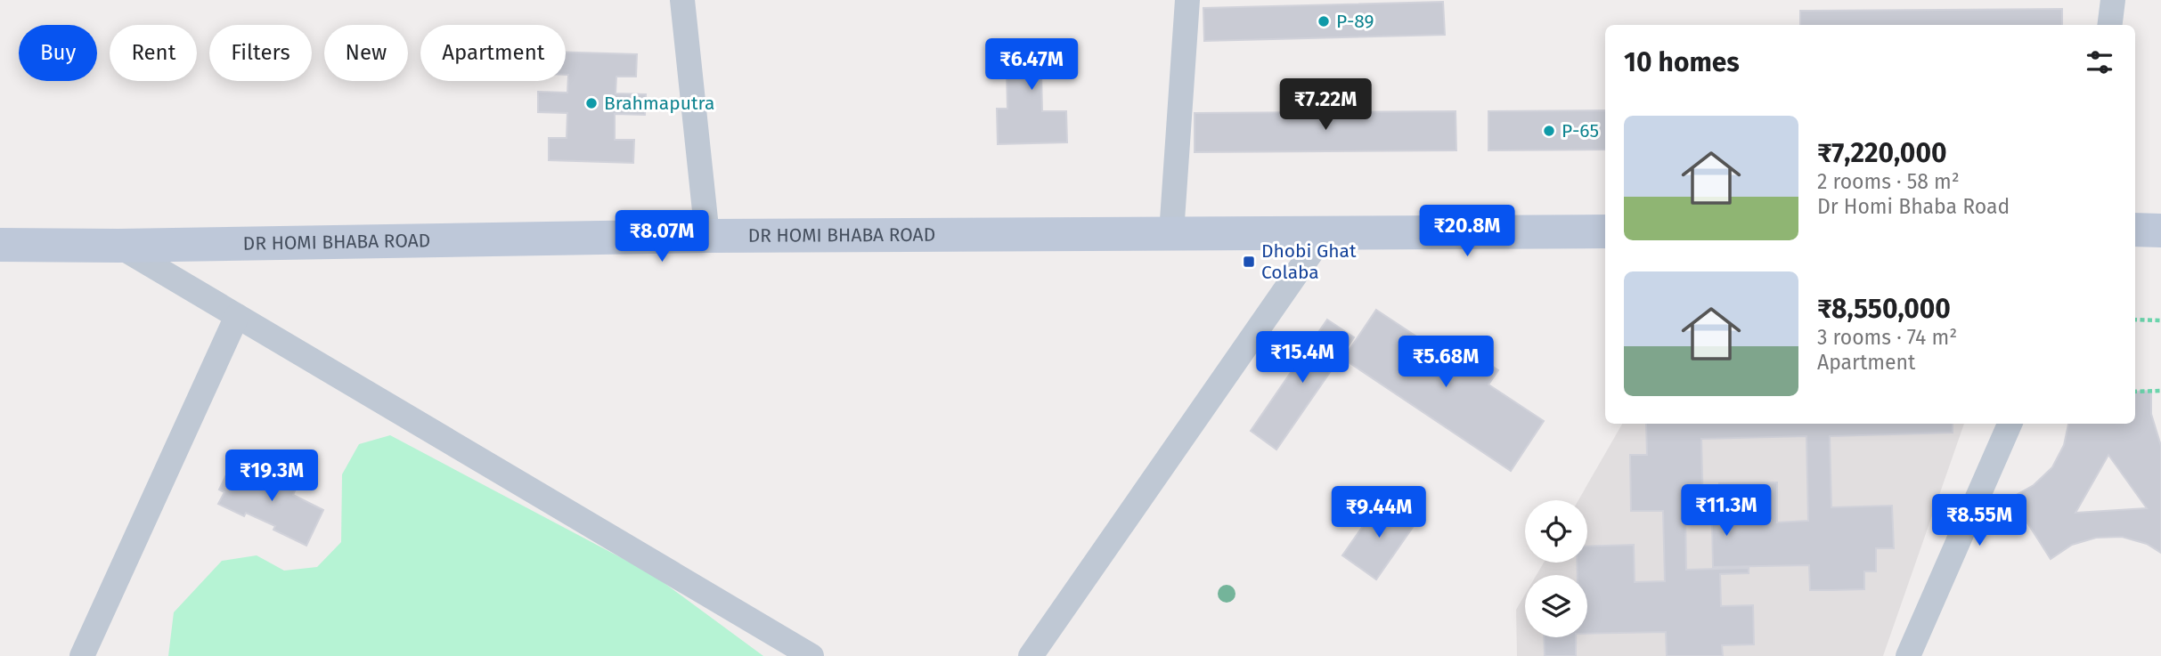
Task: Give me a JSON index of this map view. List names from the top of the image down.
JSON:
{
  "streets": {
    "street": ["DR HOMI BHABA ROAD"]
  },
  "places": {
    "other": ["P-89", "Brahmaputra", "P-65"],
    "transit": ["Dhobi Ghat Colaba"]
  },
  "page": {
    "chip": [
      "Buy",
      "Rent",
      "Filters",
      "New",
      "Apartment"
    ],
    "heading": "10 homes",
    "price": [
      "₹6.47M",
      "₹7.22M",
      "₹20.8M",
      "₹8.07M",
      "₹15.4M",
      "₹5.68M",
      "₹19.3M",
      "₹11.3M",
      "₹9.44M",
      "₹8.55M"
    ],
    "list": [
      {
        "name": "₹7,220,000",
        "note": "2 rooms · 58 m² · Dr Homi Bhaba Road"
      },
      {
        "name": "₹8,550,000",
        "note": "3 rooms · 74 m² · Apartment"
      }
    ]
  }
}
